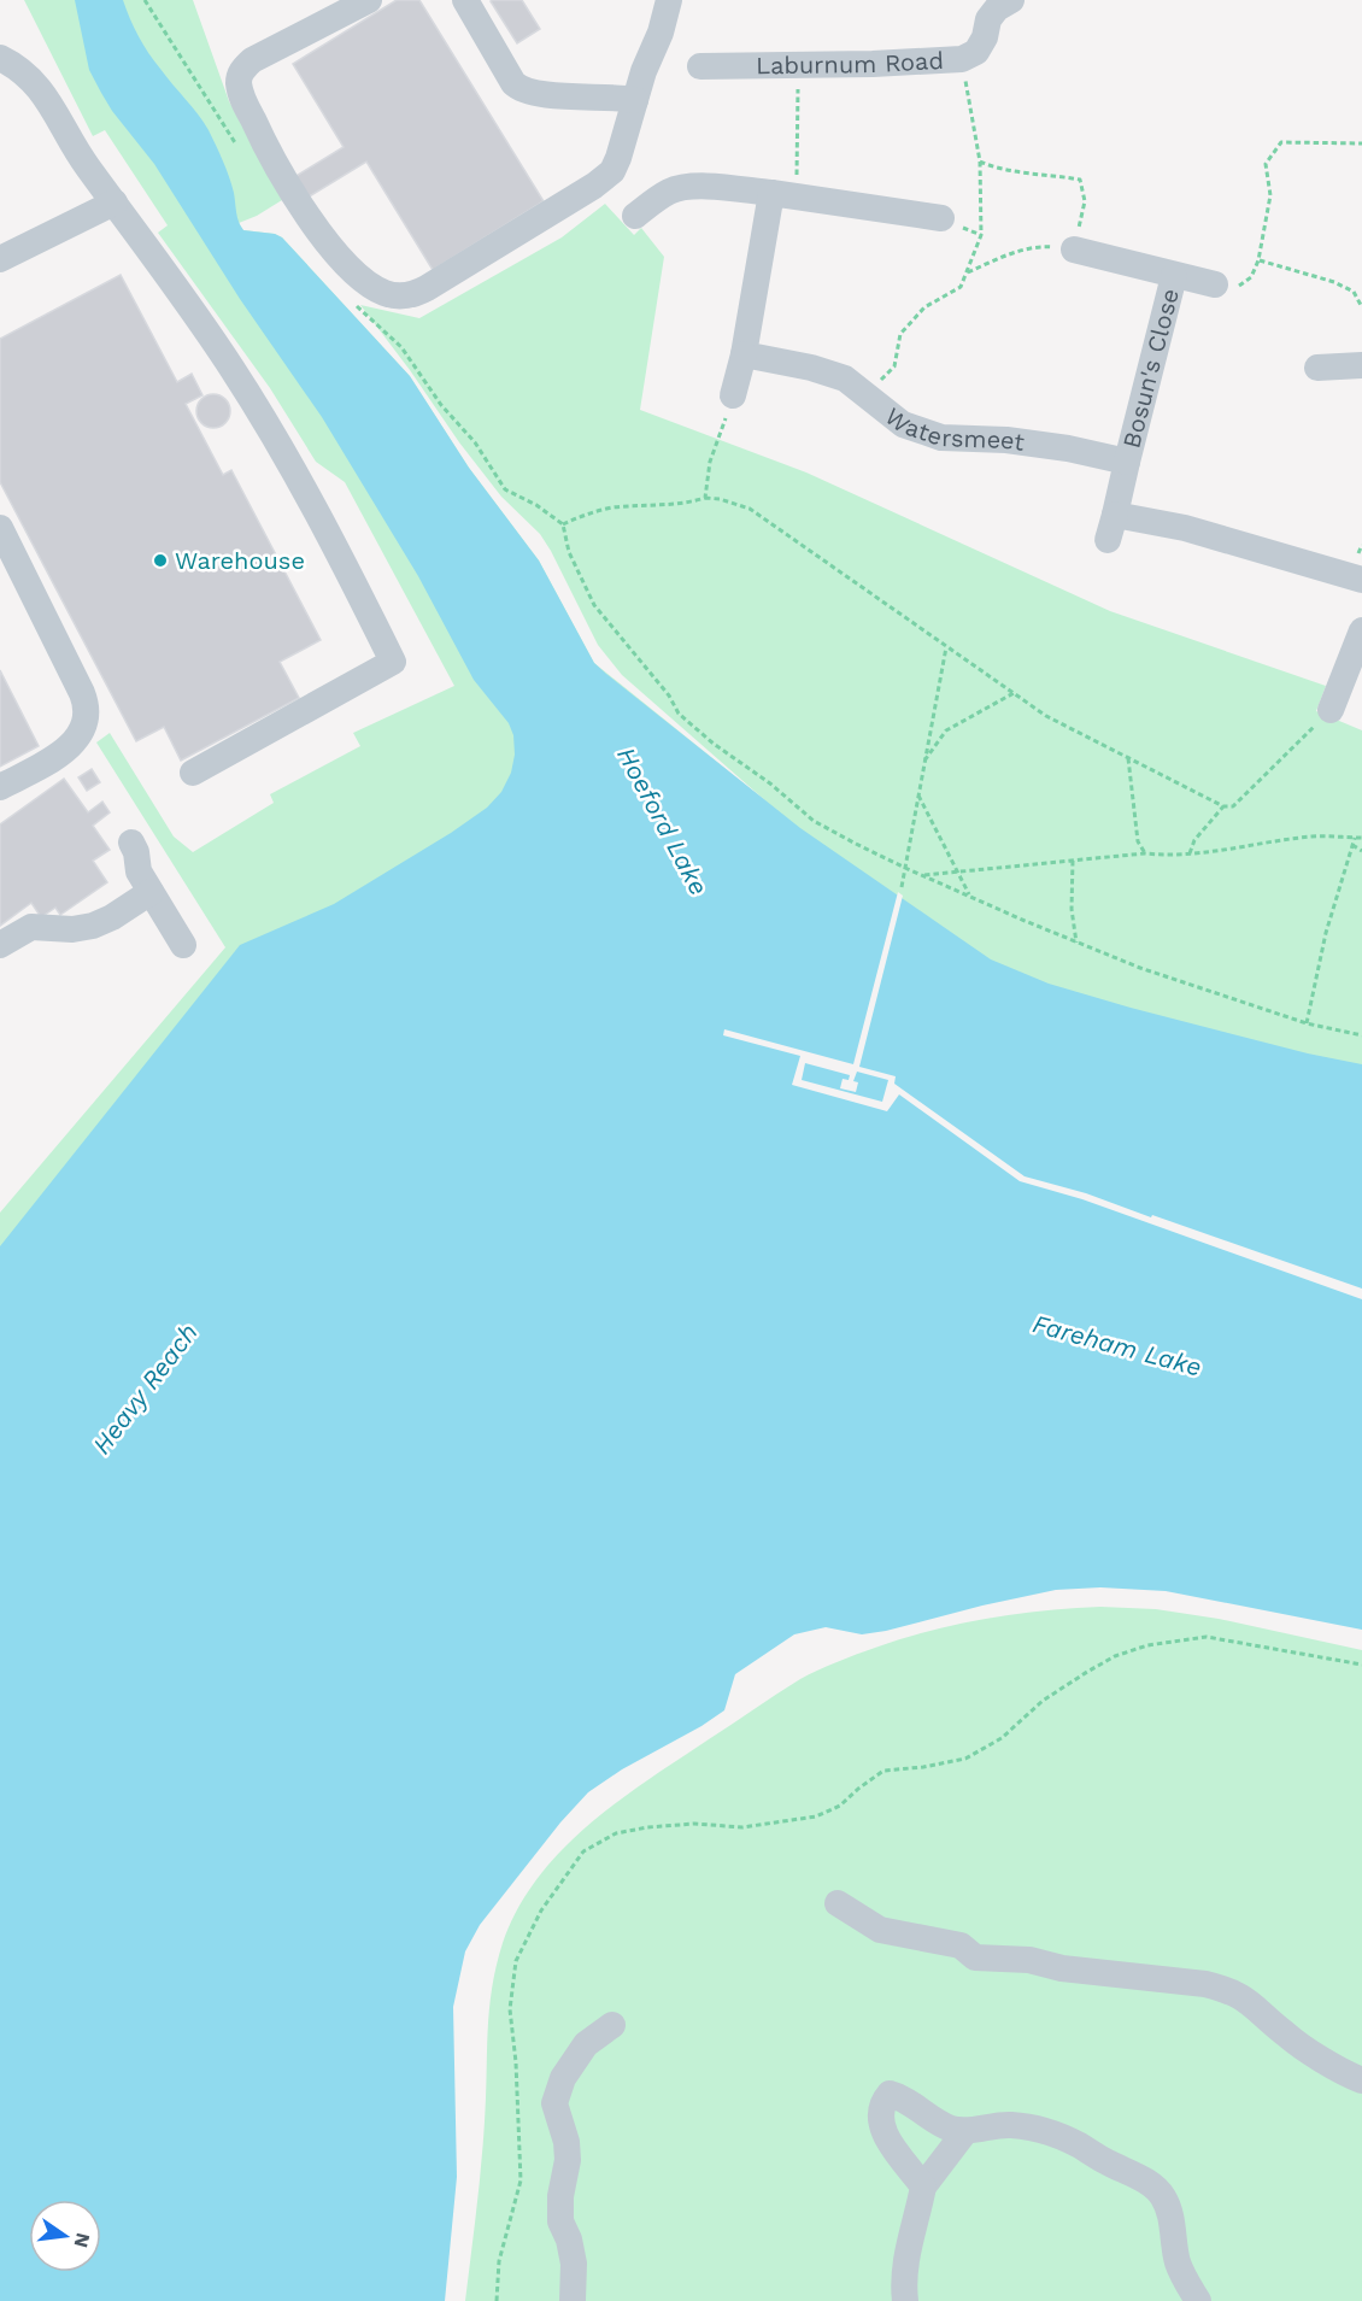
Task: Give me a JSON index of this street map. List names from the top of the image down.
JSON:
{
  "streets": {
    "street": ["Laburnum Road", "Bosun's Close", "Watersmeet"]
  },
  "crossings": [
    ["Bosun's Close", "Watersmeet"]
  ],
  "water": ["Hoeford Lake", "Fareham Lake", "Heavy Reach"],
  "places": ["Warehouse"],
  "north": "right"
}
